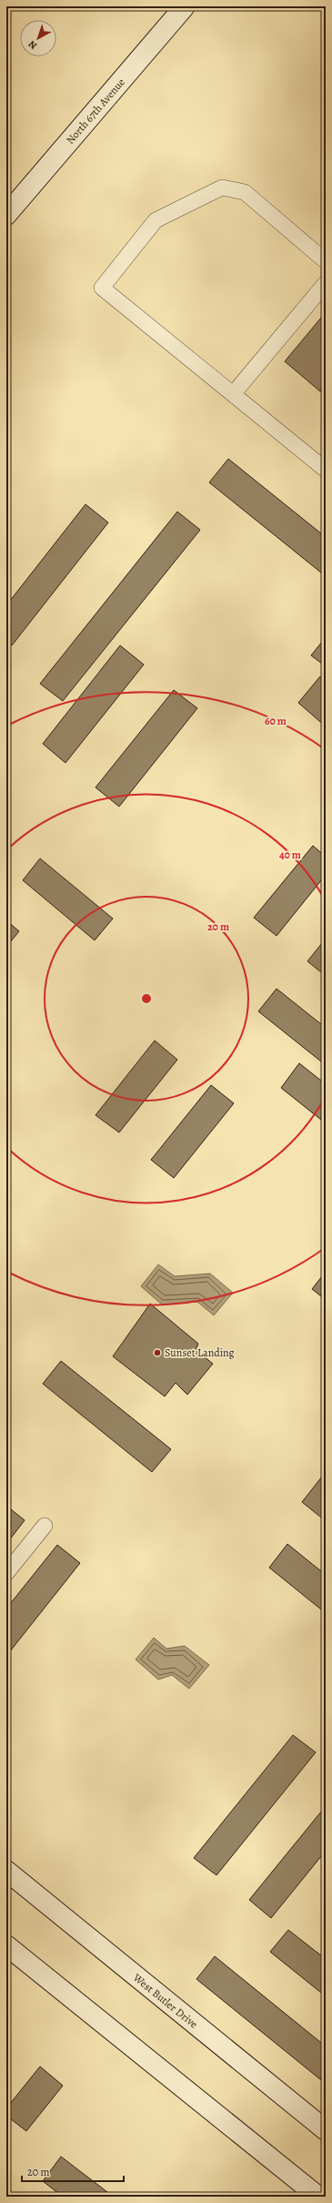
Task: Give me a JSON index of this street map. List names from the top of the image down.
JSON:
{
  "streets": {
    "street": ["North 67th Avenue", "West Butler Drive"]
  },
  "places": ["Sunset Landing"],
  "scale_bar": "20 m",
  "north": "bottom left",
  "rings": ["60 m", "40 m", "20 m"]
}
